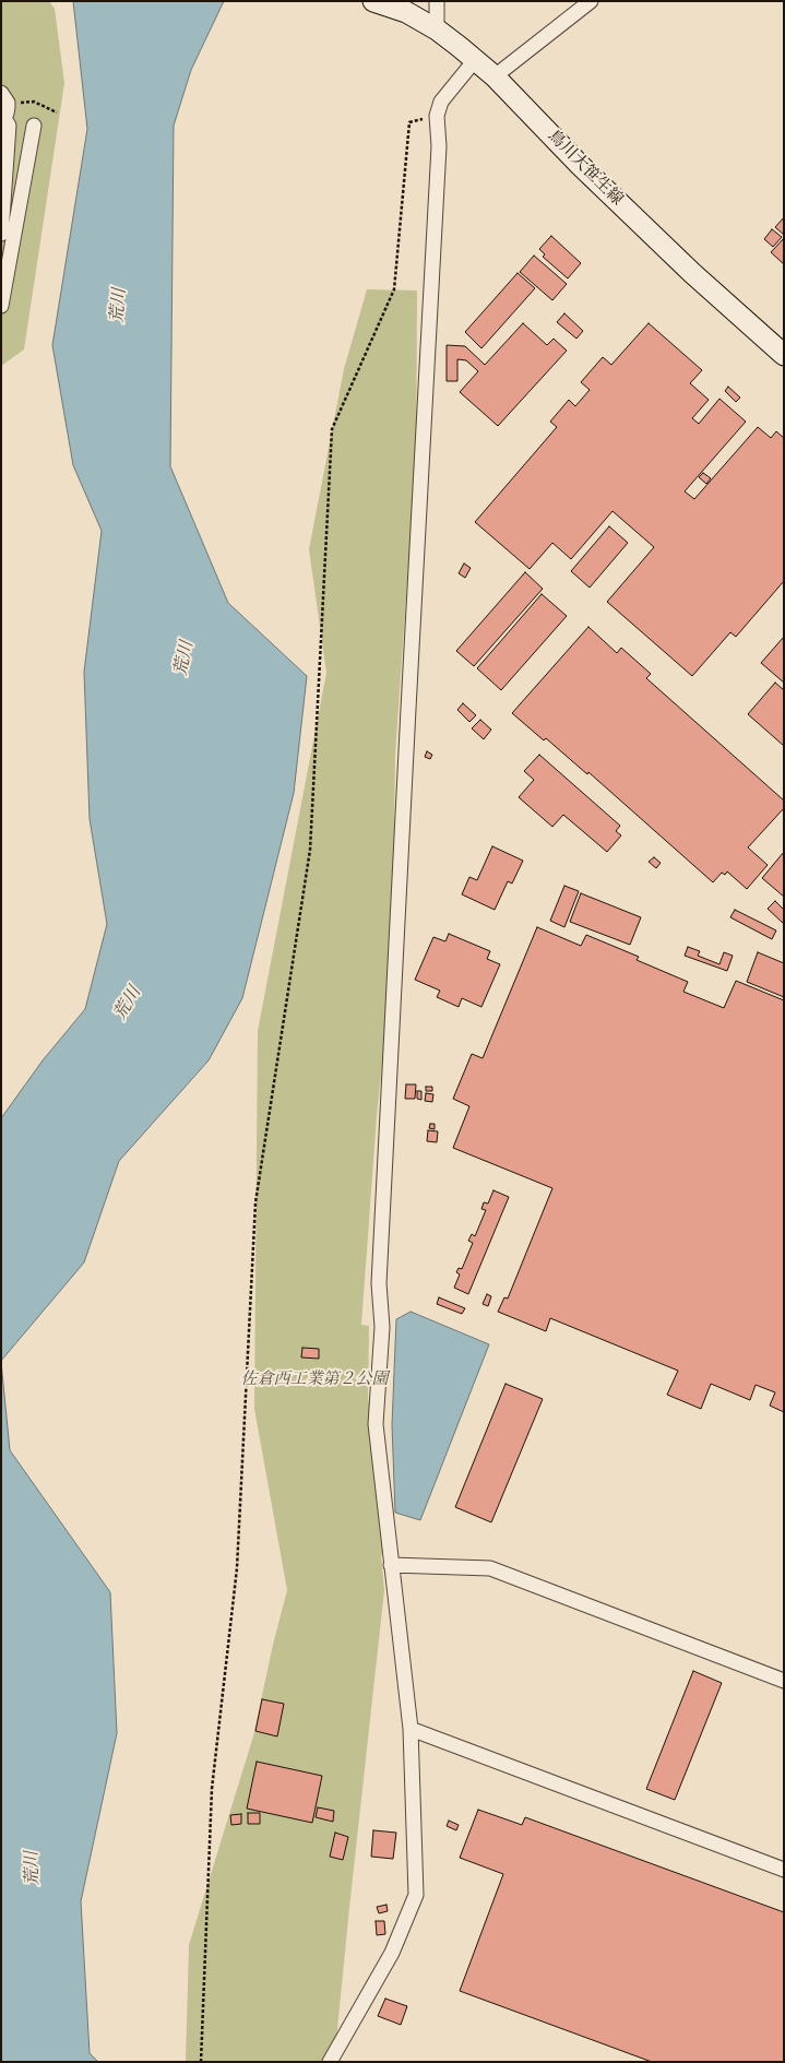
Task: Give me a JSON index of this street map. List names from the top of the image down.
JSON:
{
  "streets": {
    "street": ["鳥川大笹生線"]
  },
  "water": ["荒川"],
  "parks": ["佐倉西工業第２公園"]
}
